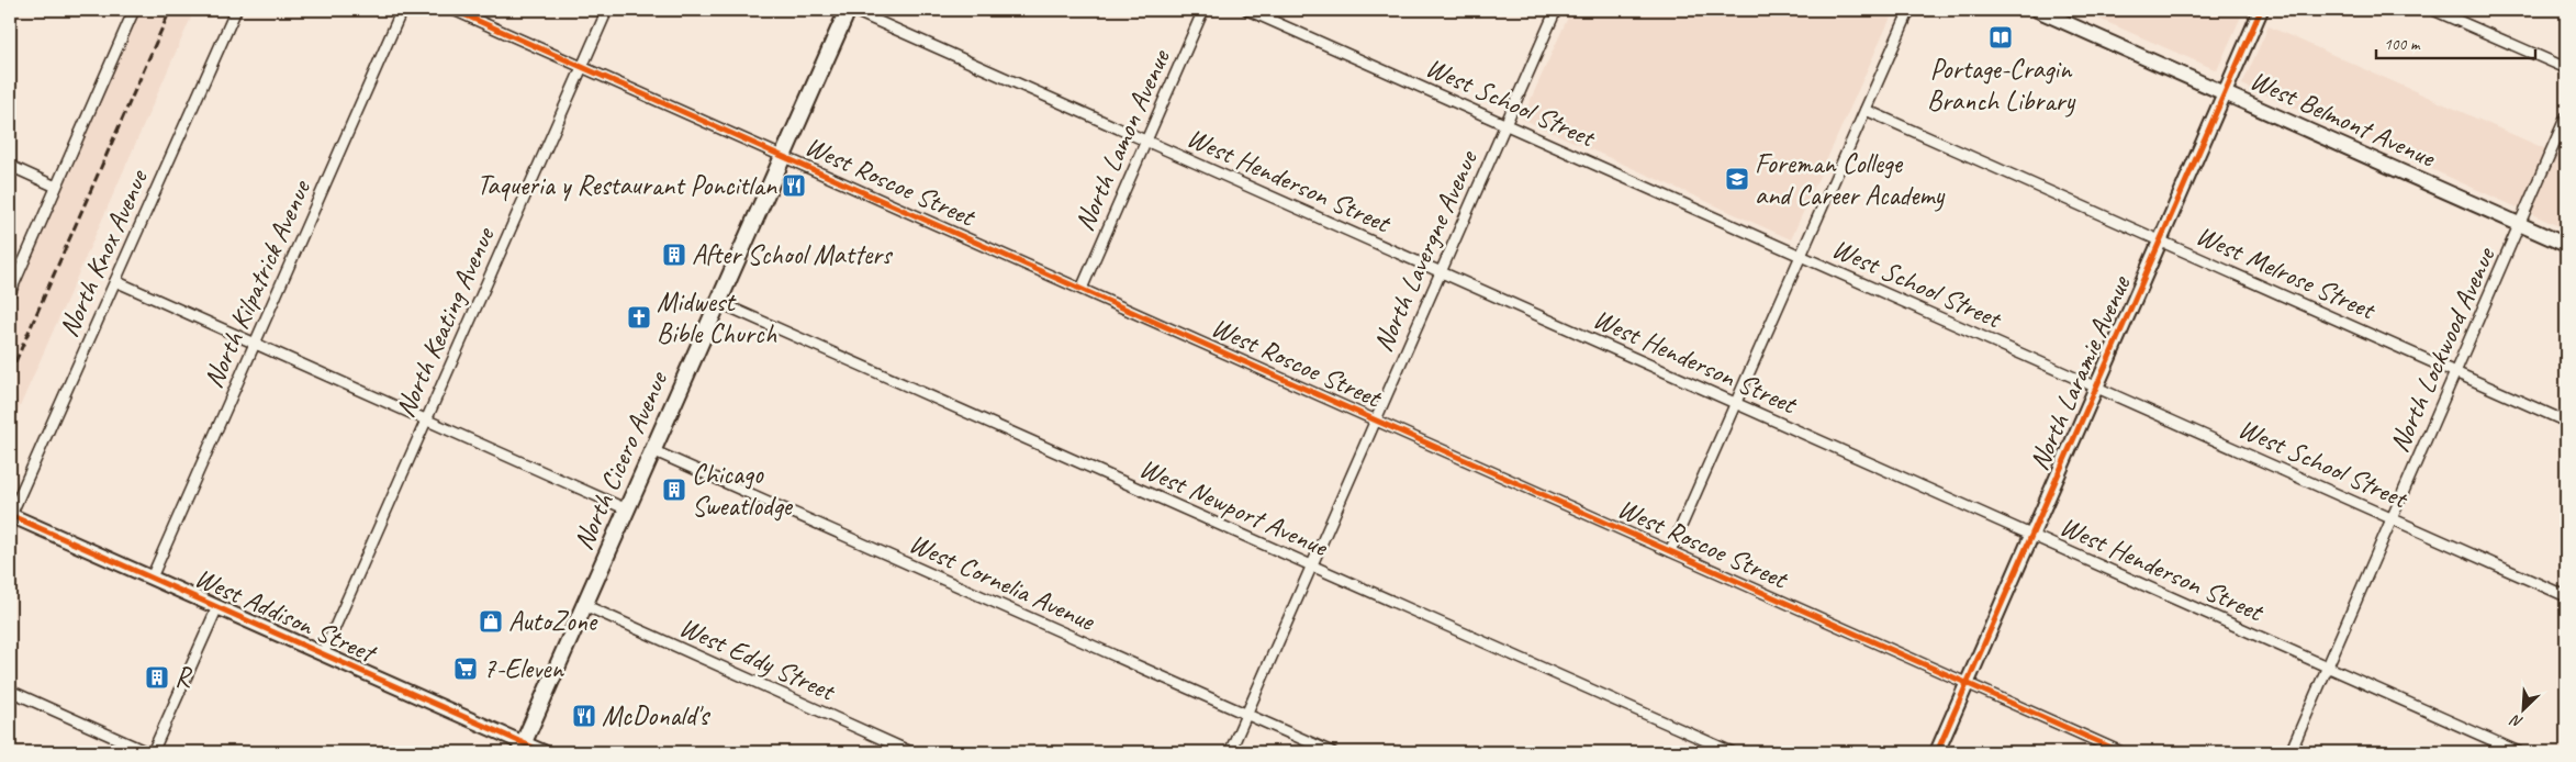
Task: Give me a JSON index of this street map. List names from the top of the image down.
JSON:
{
  "streets": {
    "main road": [
      "West Belmont Avenue",
      "North Laramie Avenue",
      "North Cicero Avenue",
      "West Addison Street"
    ],
    "street": [
      "West School Street",
      "North Lamon Avenue",
      "West Henderson Street",
      "West Roscoe Street",
      "North Lavergne Avenue",
      "North Knox Avenue",
      "West Melrose Street",
      "North Kilpatrick Avenue",
      "North Keating Avenue",
      "North Lockwood Avenue",
      "West Newport Avenue",
      "West Cornelia Avenue",
      "West Eddy Street"
    ]
  },
  "crossings": [
    ["West School Street", "North Lavergne Avenue"],
    ["West School Street", "North Lockwood Avenue"],
    ["West School Street", "North Laramie Avenue"],
    ["West Belmont Avenue", "North Lockwood Avenue"],
    ["West Belmont Avenue", "North Laramie Avenue"],
    ["North Lamon Avenue", "West Henderson Street"],
    ["North Lamon Avenue", "West Roscoe Street"],
    ["West Henderson Street", "North Lavergne Avenue"],
    ["West Henderson Street", "North Lockwood Avenue"],
    ["West Henderson Street", "North Laramie Avenue"],
    ["West Roscoe Street", "North Lavergne Avenue"],
    ["West Roscoe Street", "North Keating Avenue"],
    ["West Roscoe Street", "North Laramie Avenue"],
    ["West Roscoe Street", "North Cicero Avenue"],
    ["North Lavergne Avenue", "West Newport Avenue"],
    ["North Lavergne Avenue", "West Cornelia Avenue"],
    ["North Knox Avenue", "West Addison Street"],
    ["West Melrose Street", "North Lockwood Avenue"],
    ["West Melrose Street", "North Laramie Avenue"],
    ["North Kilpatrick Avenue", "West Addison Street"],
    ["North Keating Avenue", "West Addison Street"],
    ["North Cicero Avenue", "West Newport Avenue"],
    ["North Cicero Avenue", "West Cornelia Avenue"],
    ["North Cicero Avenue", "West Addison Street"],
    ["North Cicero Avenue", "West Eddy Street"]
  ],
  "places": {
    "library": ["Portage-Cragin Branch Library"],
    "school or university": ["Foreman College and Career Academy"],
    "restaurant": ["Taqueria y Restaurant Poncitlan", "McDonald's"],
    "building": ["After School Matters", "Chicago Sweatlodge", "R"],
    "church": ["Midwest Bible Church"],
    "shop": ["AutoZone"],
    "supermarket": ["7-Eleven"]
  },
  "scale_bar": "100 m",
  "north": "bottom left"
}
